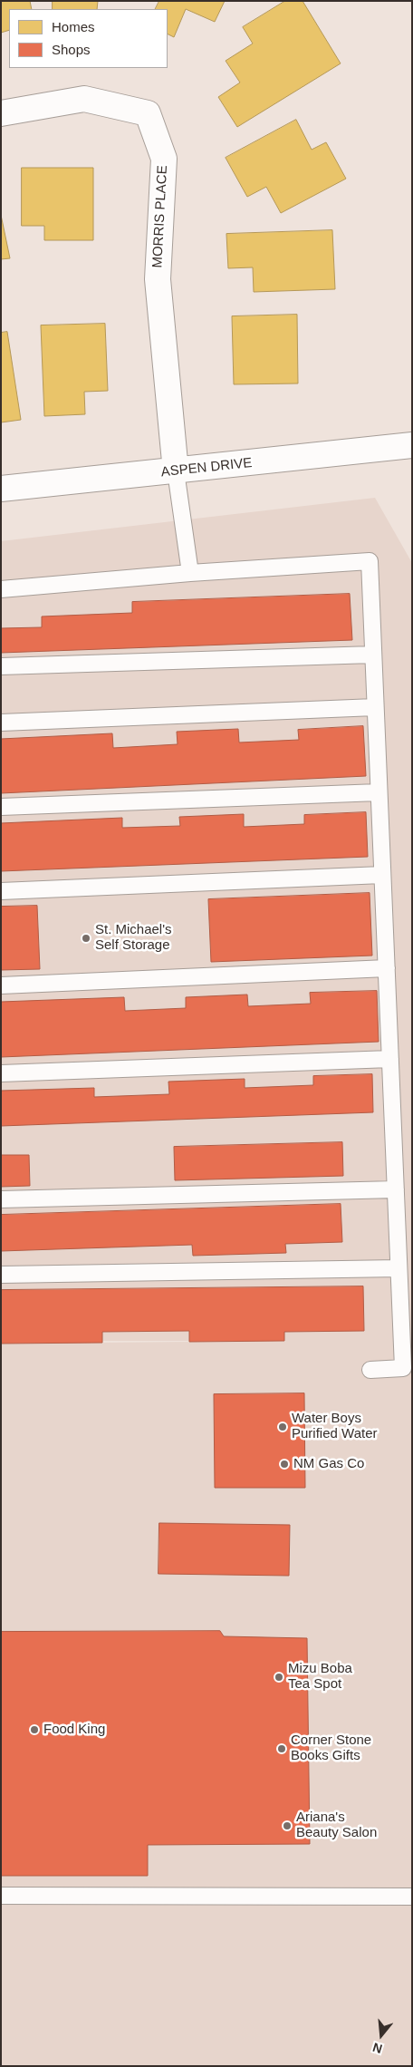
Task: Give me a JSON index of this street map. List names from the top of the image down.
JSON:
{
  "streets": {
    "street": ["MORRIS PLACE", "ASPEN DRIVE"]
  },
  "crossings": [
    ["MORRIS PLACE", "ASPEN DRIVE"]
  ],
  "places": [
    "St. Michael's Self Storage",
    "Water Boys Purified Water",
    "NM Gas Co",
    "Mizu Boba Tea Spot",
    "Food King",
    "Corner Stone Books Gifts",
    "Ariana's Beauty Salon"
  ],
  "legend": ["Homes", "Shops"],
  "north": "bottom"
}
